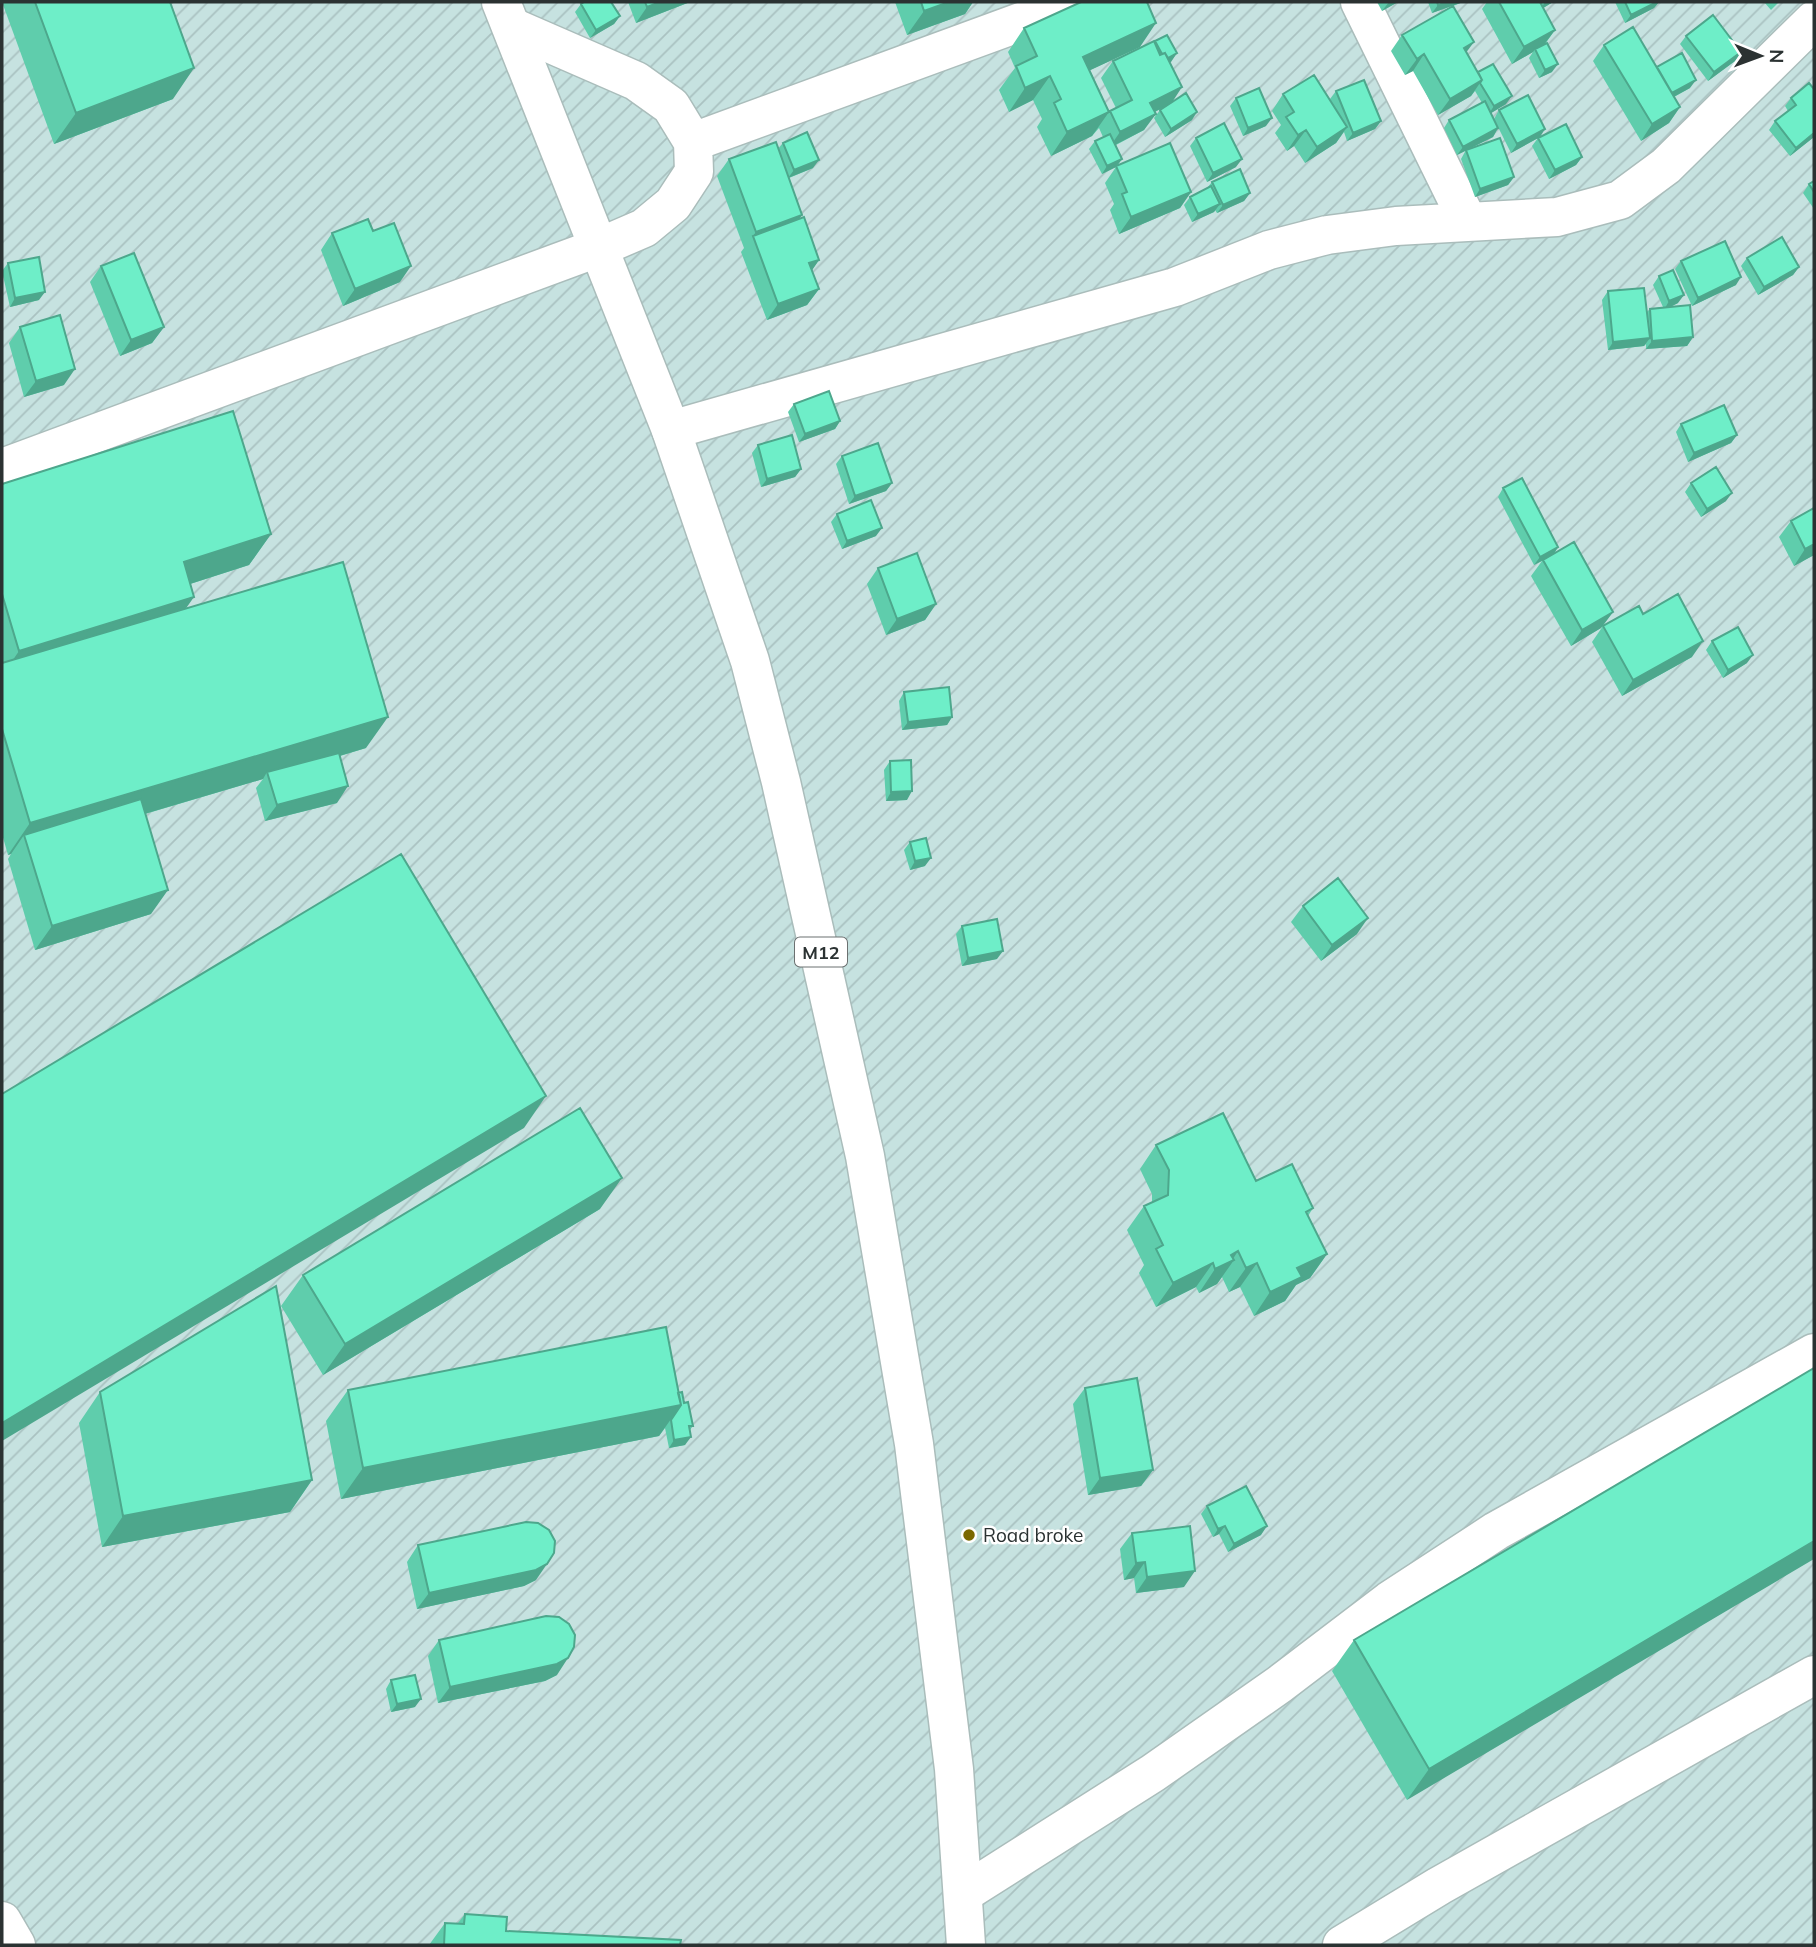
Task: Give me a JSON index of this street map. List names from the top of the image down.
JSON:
{
  "streets": {
    "main road": ["M12"]
  },
  "places": ["Road broke"],
  "north": "right"
}
